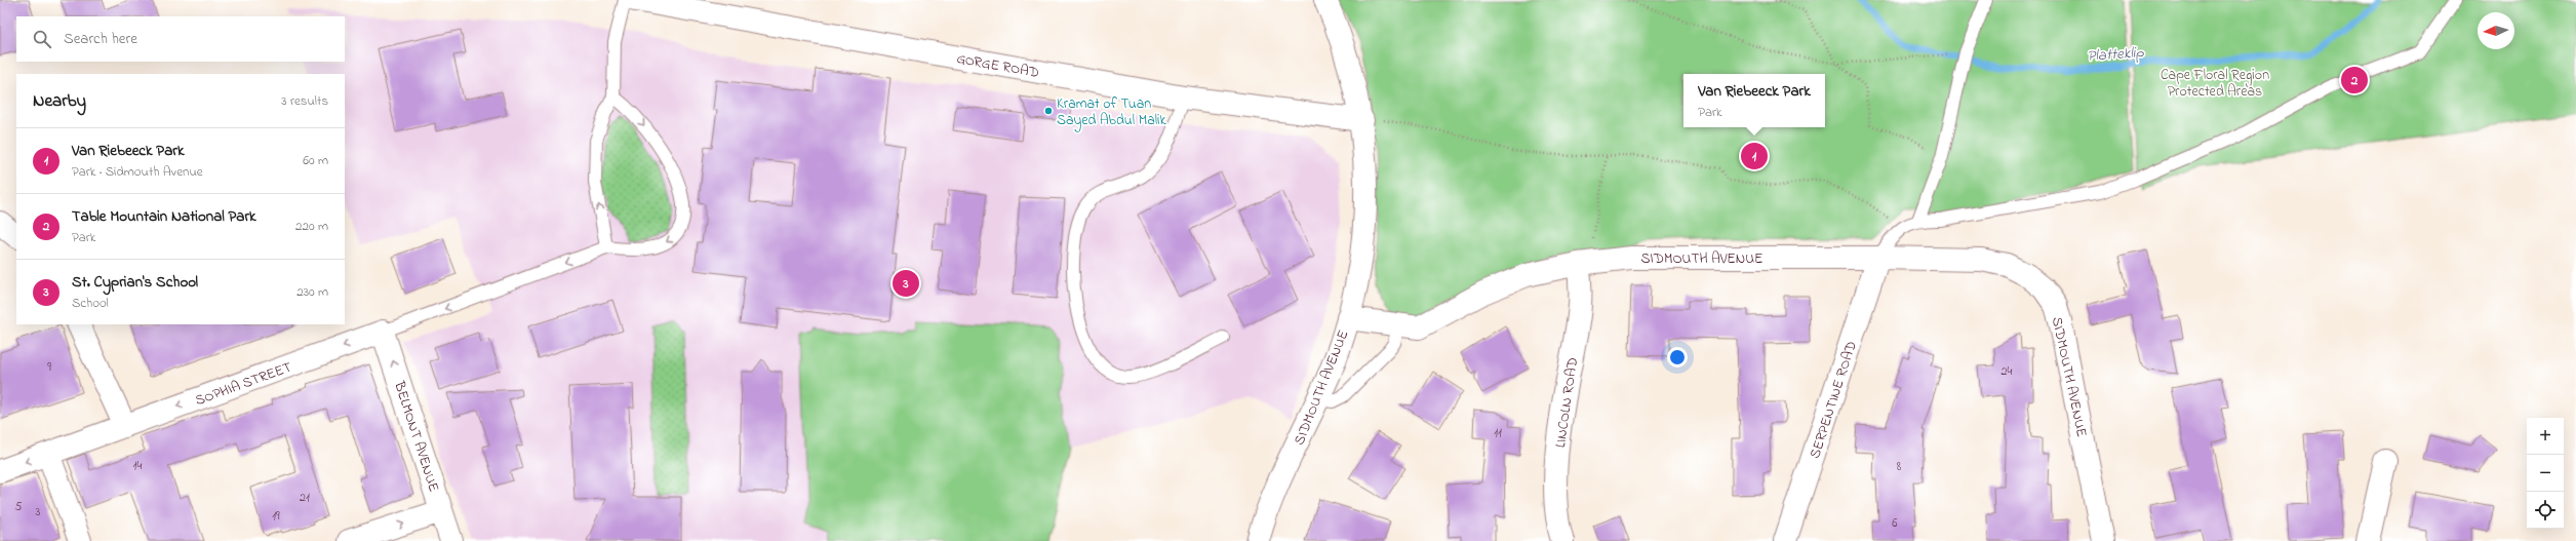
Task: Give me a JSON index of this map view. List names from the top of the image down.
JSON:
{
  "streets": {
    "street": [
      "GORGE ROAD",
      "SIDMOUTH AVENUE",
      "SOPHIA STREET",
      "SERPENTINE ROAD",
      "LINCOLN ROAD",
      "BELMONT AVENUE"
    ]
  },
  "crossings": [
    ["SIDMOUTH AVENUE", "SERPENTINE ROAD"],
    ["SIDMOUTH AVENUE", "LINCOLN ROAD"],
    ["SOPHIA STREET", "BELMONT AVENUE"]
  ],
  "one_way": ["SOPHIA STREET", "BELMONT AVENUE"],
  "water": ["Platteklip"],
  "parks": ["Cape Floral Region Protected Areas"],
  "places": ["Kramat of Tuan Sayed Abdul Malik"],
  "house_numbers": [
    "9",
    "24",
    "11",
    "14",
    "8",
    "21",
    "5",
    "3",
    "19",
    "6"
  ],
  "north": "left",
  "page": {
    "search": "Search here",
    "pins": ["2", "1", "3"],
    "popup": ["Van Riebeeck Park", "Park"],
    "heading": ["Nearby", "3 results"],
    "list": [
      {
        "mark": "1",
        "name": "Van Riebeeck Park",
        "note": "Park · Sidmouth Avenue",
        "value": "60 m"
      },
      {
        "mark": "2",
        "name": "Table Mountain National Park",
        "note": "Park",
        "value": "220 m"
      },
      {
        "mark": "3",
        "name": "St. Cyprian's School",
        "note": "School",
        "value": "230 m"
      }
    ],
    "map_buttons": ["+", "−"]
  }
}
